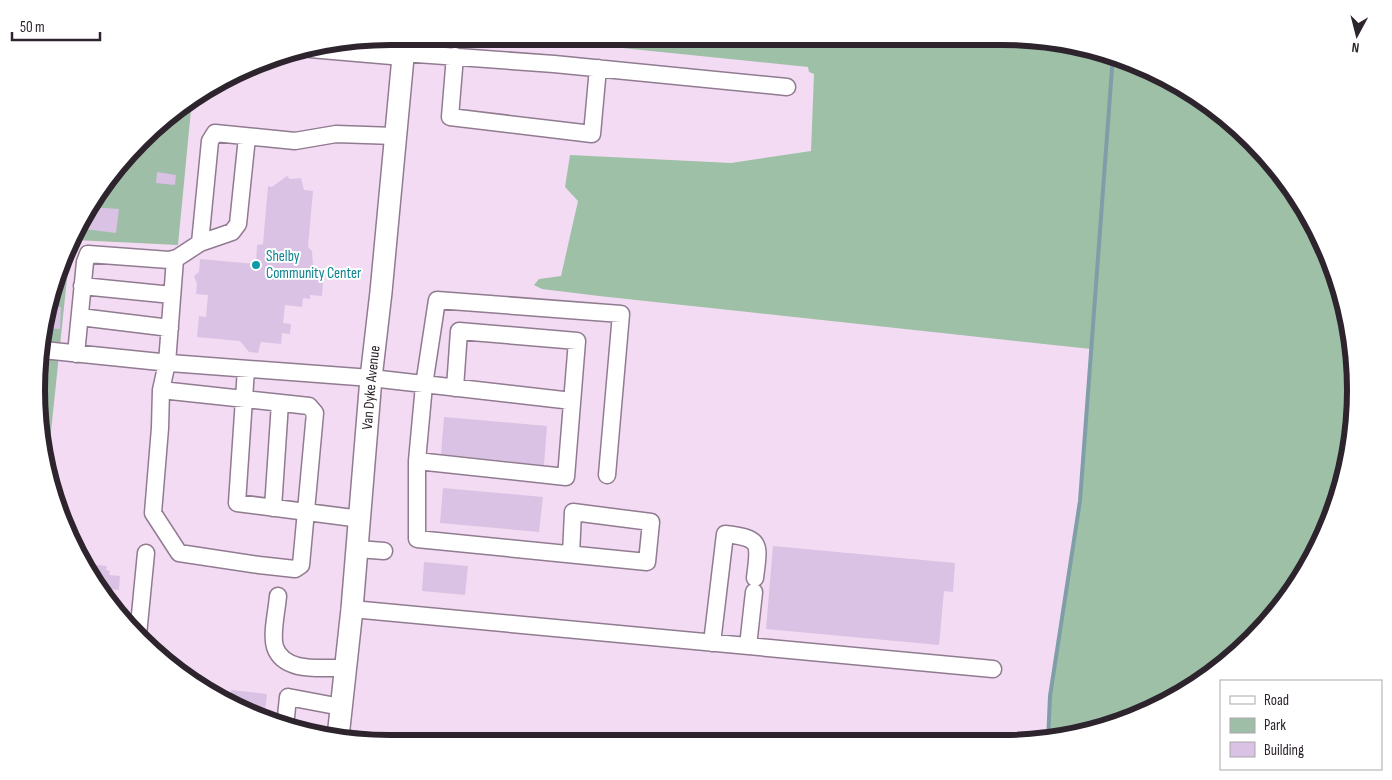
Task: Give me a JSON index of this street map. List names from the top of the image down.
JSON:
{
  "streets": {
    "main road": ["Van Dyke Avenue"]
  },
  "places": ["Shelby Community Center"],
  "legend": ["Road", "Park", "Building"],
  "scale_bar": "50 m",
  "north": "bottom"
}
